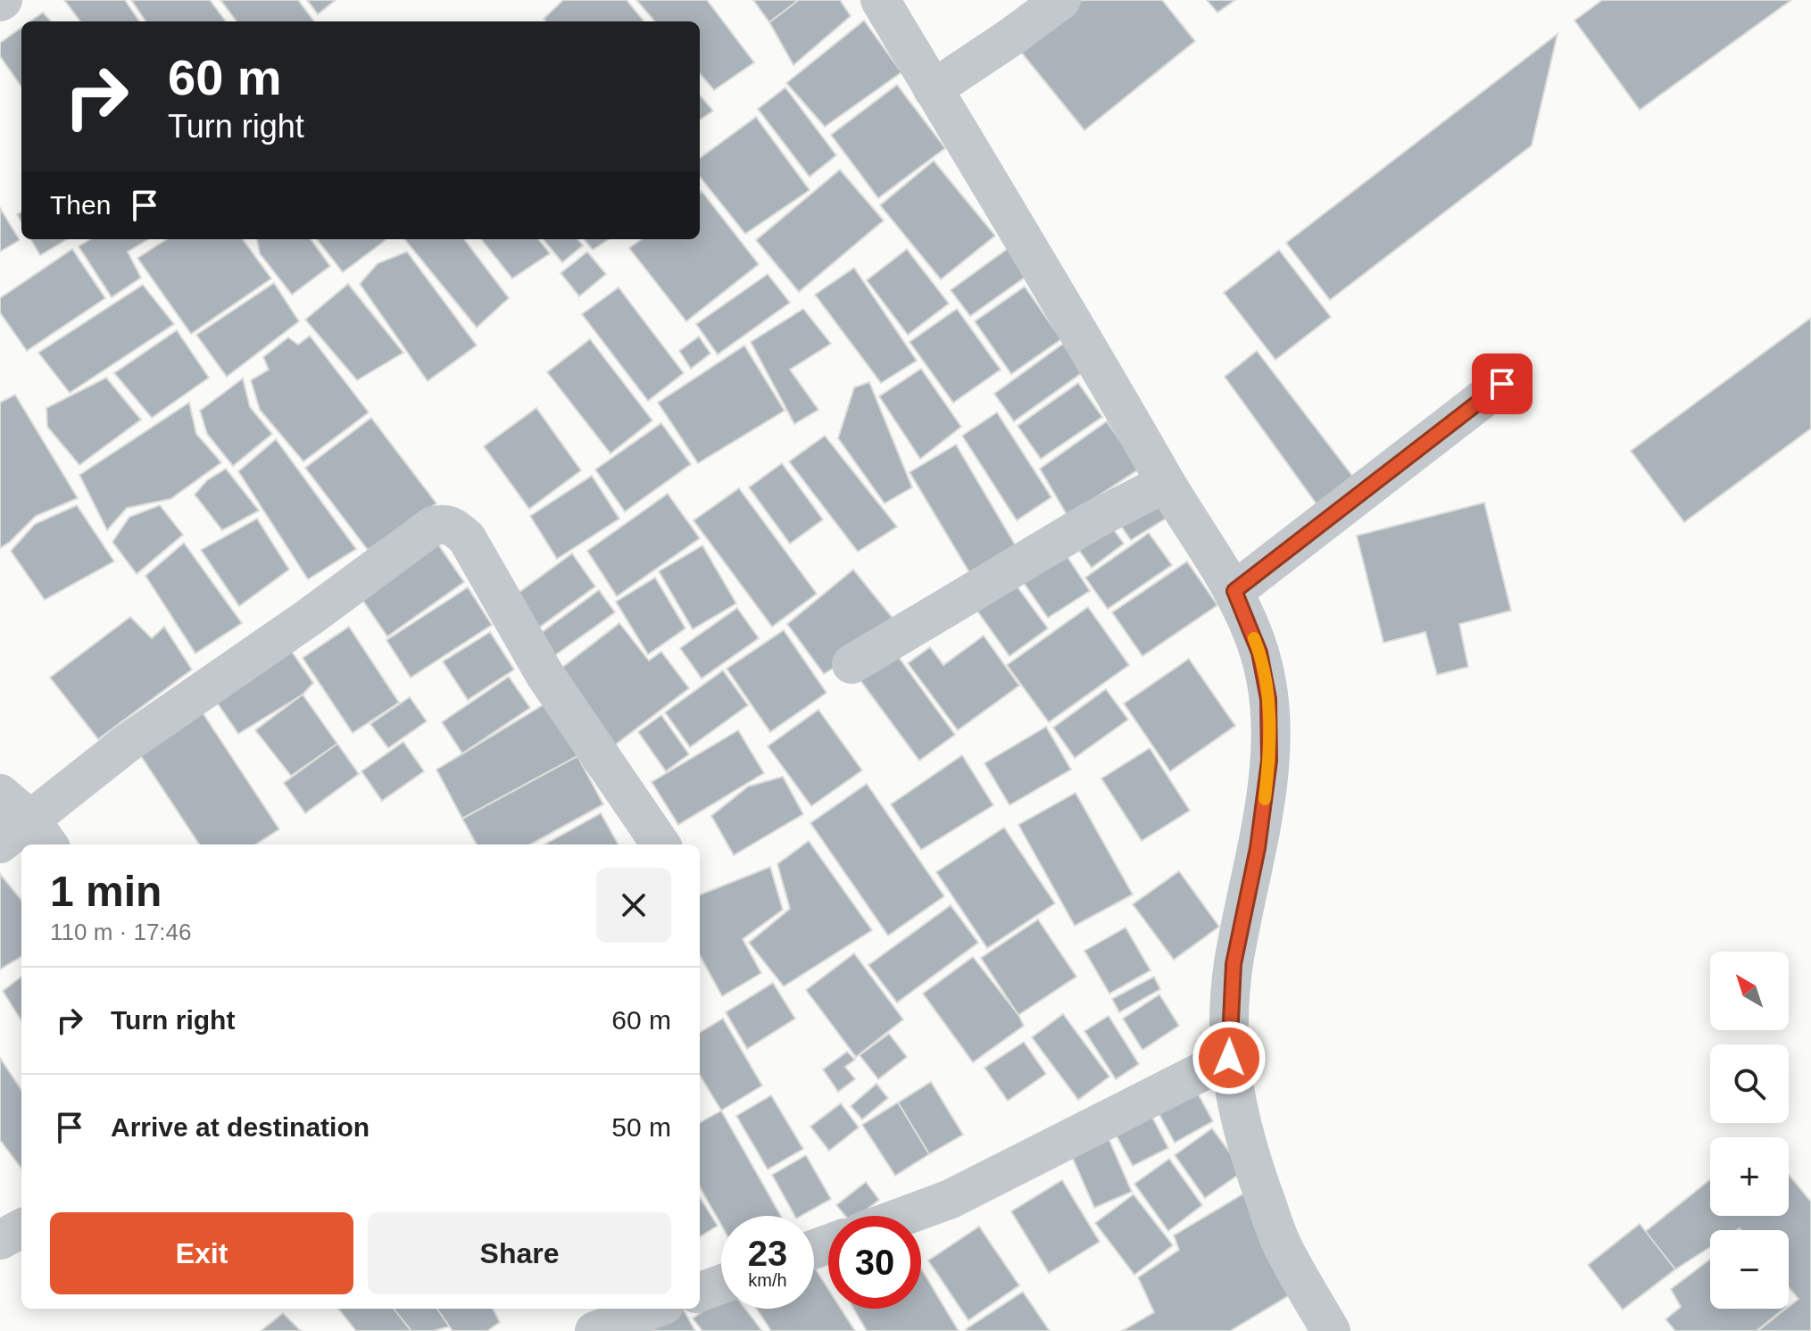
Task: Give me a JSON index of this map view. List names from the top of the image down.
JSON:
{
  "north": "top left",
  "page": {
    "turn": ["60 m", "Turn right"],
    "then": "Then",
    "heading": ["1 min", "110 m · 17:46"],
    "map_buttons": ["+", "−"],
    "list": [
      {
        "name": "Turn right",
        "value": "60 m"
      },
      {
        "name": "Arrive at destination",
        "value": "50 m"
      }
    ],
    "buttons": ["Exit", "Share"],
    "speed": "23 km/h",
    "limit": "30"
  }
}
